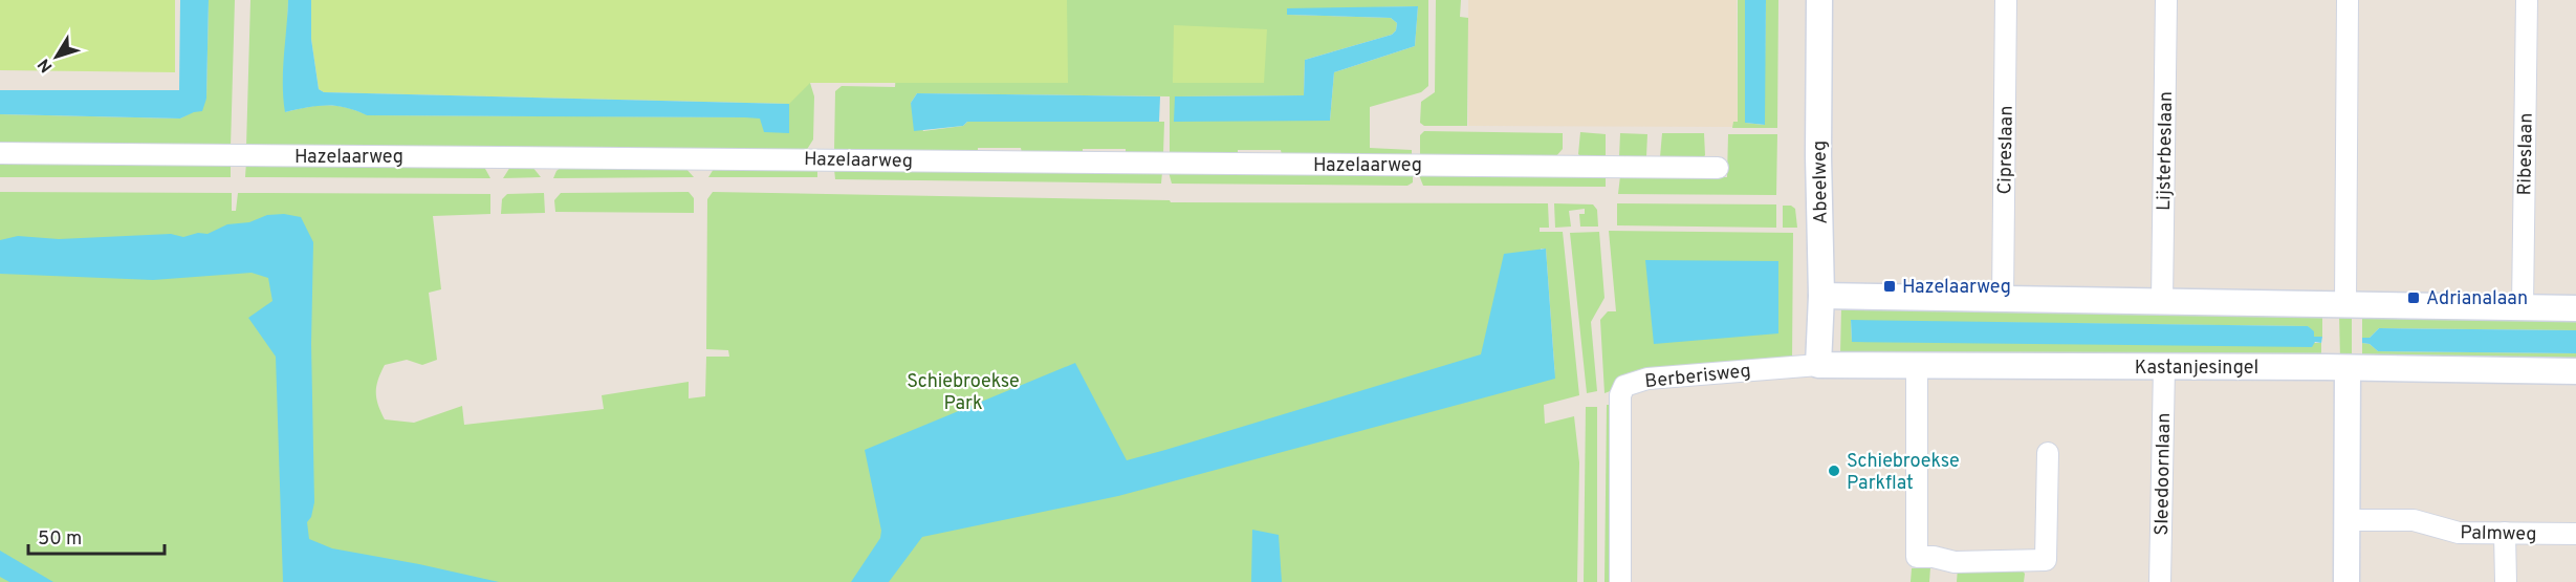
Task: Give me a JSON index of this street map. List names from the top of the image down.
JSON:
{
  "streets": {
    "street": [
      "Cipreslaan",
      "Lijsterbeslaan",
      "Ribeslaan",
      "Hazelaarweg",
      "Abeelweg",
      "Kastanjesingel",
      "Berberisweg",
      "Sleedoornlaan",
      "Palmweg"
    ]
  },
  "crossings": [
    ["Abeelweg", "Kastanjesingel"],
    ["Abeelweg", "Berberisweg"],
    ["Kastanjesingel", "Berberisweg"],
    ["Kastanjesingel", "Sleedoornlaan"]
  ],
  "parks": ["Schiebroekse Park"],
  "places": {
    "transit": ["Hazelaarweg", "Adrianalaan"],
    "other": ["Schiebroekse Parkflat"]
  },
  "scale_bar": "50 m",
  "north": "bottom left"
}
